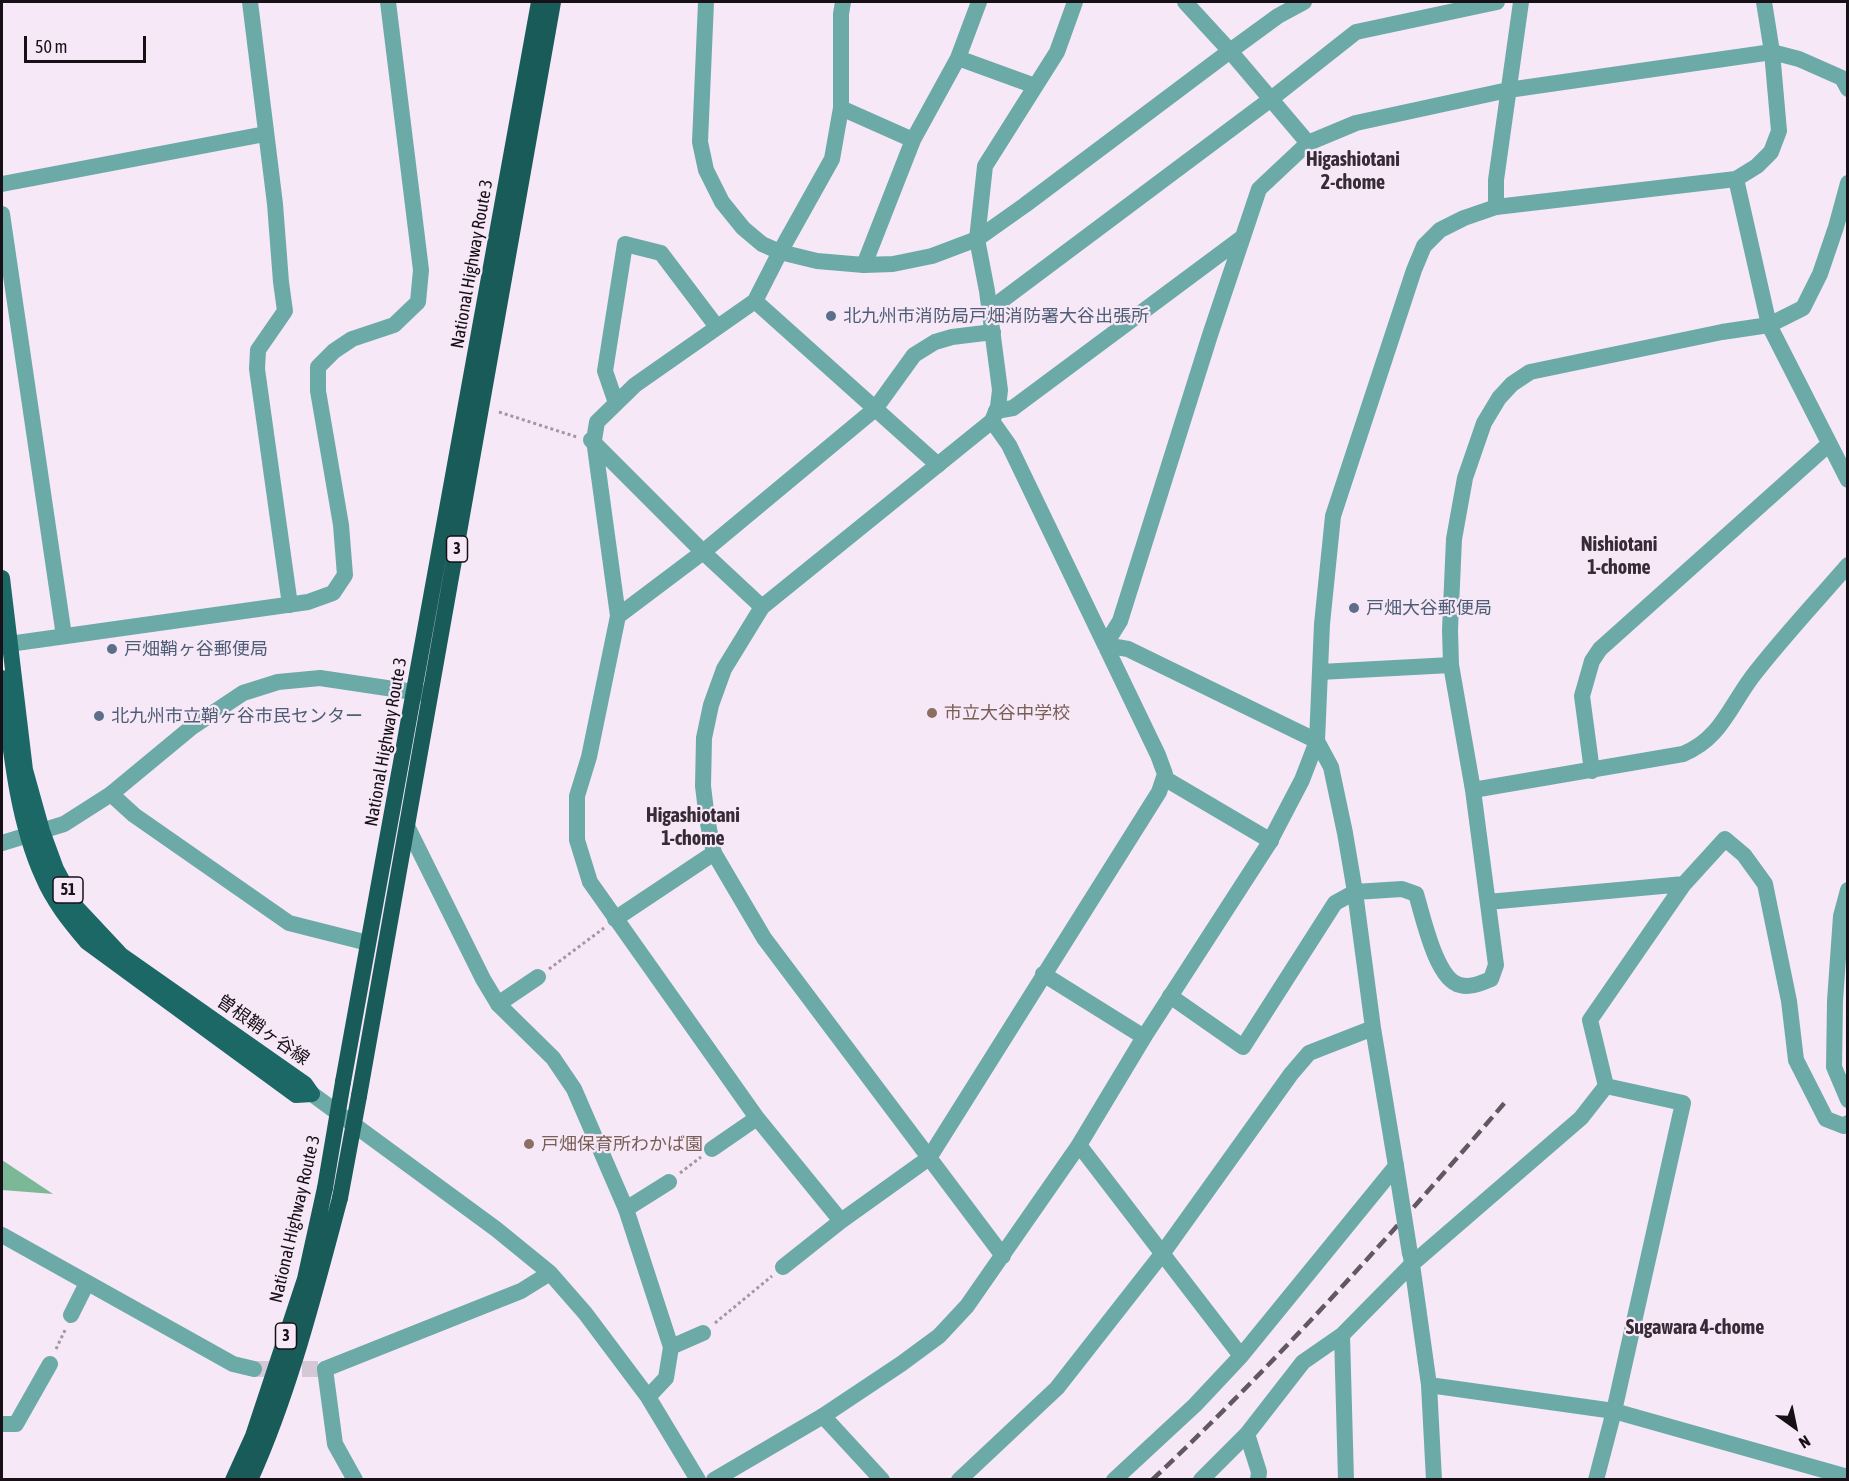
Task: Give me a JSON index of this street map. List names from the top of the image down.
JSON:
{
  "streets": {
    "highway": ["National Highway Route 3", "3"],
    "main road": ["51", "曽根鞘ヶ谷線"]
  },
  "districts": [
    "Higashiotani 2-chome",
    "Nishiotani 1-chome",
    "Higashiotani 1-chome",
    "Sugawara 4-chome"
  ],
  "places": [
    "北九州市消防局戸畑消防署大谷出張所",
    "戸畑大谷郵便局",
    "戸畑鞘ヶ谷郵便局",
    "市立大谷中学校",
    "北九州市立鞘ヶ谷市民センター",
    "戸畑保育所わかば園"
  ],
  "scale_bar": "50 m",
  "north": "bottom right"
}
